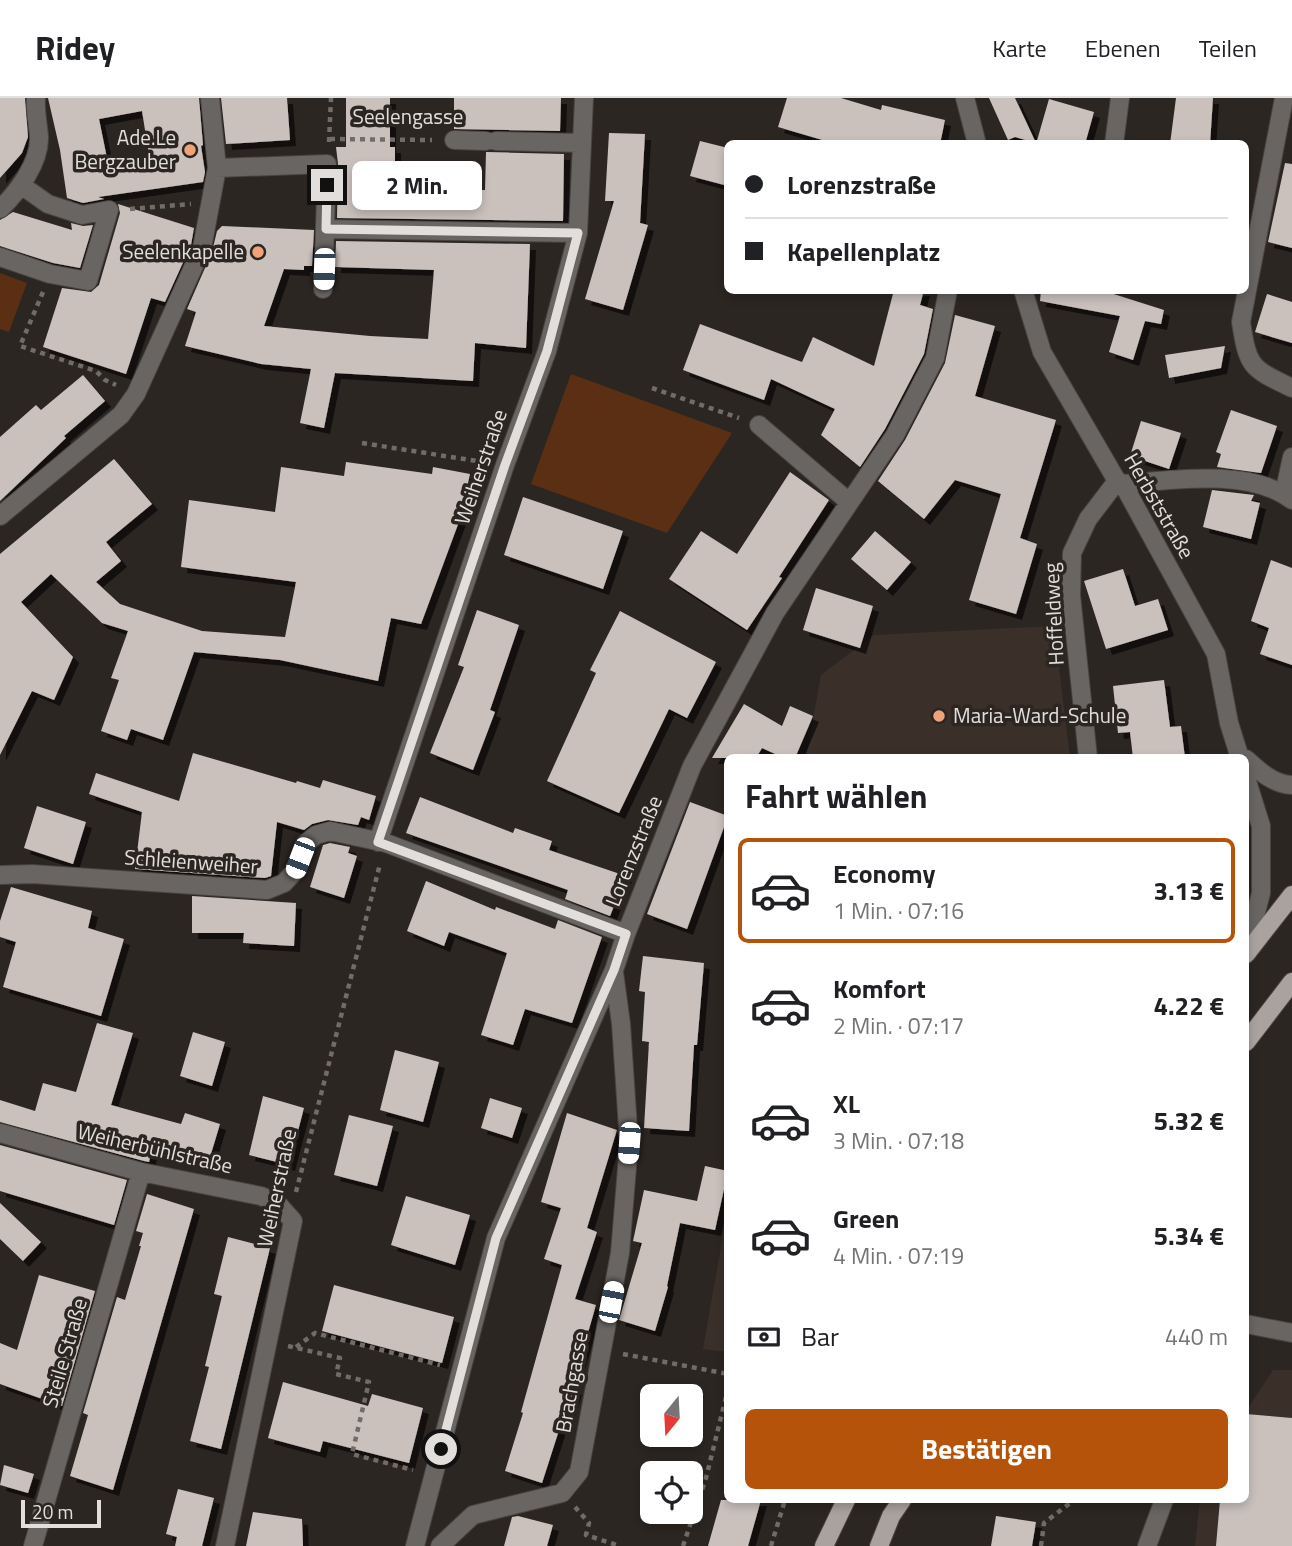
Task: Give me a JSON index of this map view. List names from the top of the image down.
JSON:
{
  "streets": {
    "street": [
      "Seelengasse",
      "Weiherstraße",
      "Herbststraße",
      "Hoffeldweg",
      "Lorenzstraße",
      "Schleienweiher",
      "Weiherbühlstraße",
      "Steile Straße",
      "Brachgasse"
    ]
  },
  "crossings": [
    ["Seelengasse", "Weiherstraße"],
    ["Weiherstraße", "Schleienweiher"],
    ["Weiherstraße", "Weiherbühlstraße"],
    ["Herbststraße", "Hoffeldweg"],
    ["Lorenzstraße", "Schleienweiher"],
    ["Lorenzstraße", "Brachgasse"],
    ["Weiherbühlstraße", "Steile Straße"]
  ],
  "places": ["Ade.Le Bergzauber", "Seelenkapelle", "Maria-Ward-Schule"],
  "scale_bar": "20 m",
  "north": "bottom",
  "page": {
    "header": "Ridey",
    "nav": ["Karte", "Ebenen", "Teilen"],
    "banner": ["Lorenzstraße", "Kapellenplatz"],
    "bubble": "2 Min.",
    "heading": "Fahrt wählen",
    "list": [
      {
        "name": "Economy",
        "note": "1 Min. · 07:16",
        "value": "3.13 €"
      },
      {
        "name": "Komfort",
        "note": "2 Min. · 07:17",
        "value": "4.22 €"
      },
      {
        "name": "XL",
        "note": "3 Min. · 07:18",
        "value": "5.32 €"
      },
      {
        "name": "Green",
        "note": "4 Min. · 07:19",
        "value": "5.34 €"
      }
    ],
    "pay": ["Bar", "440 m"],
    "buttons": "Bestätigen",
    "scale": "20 m"
  }
}
